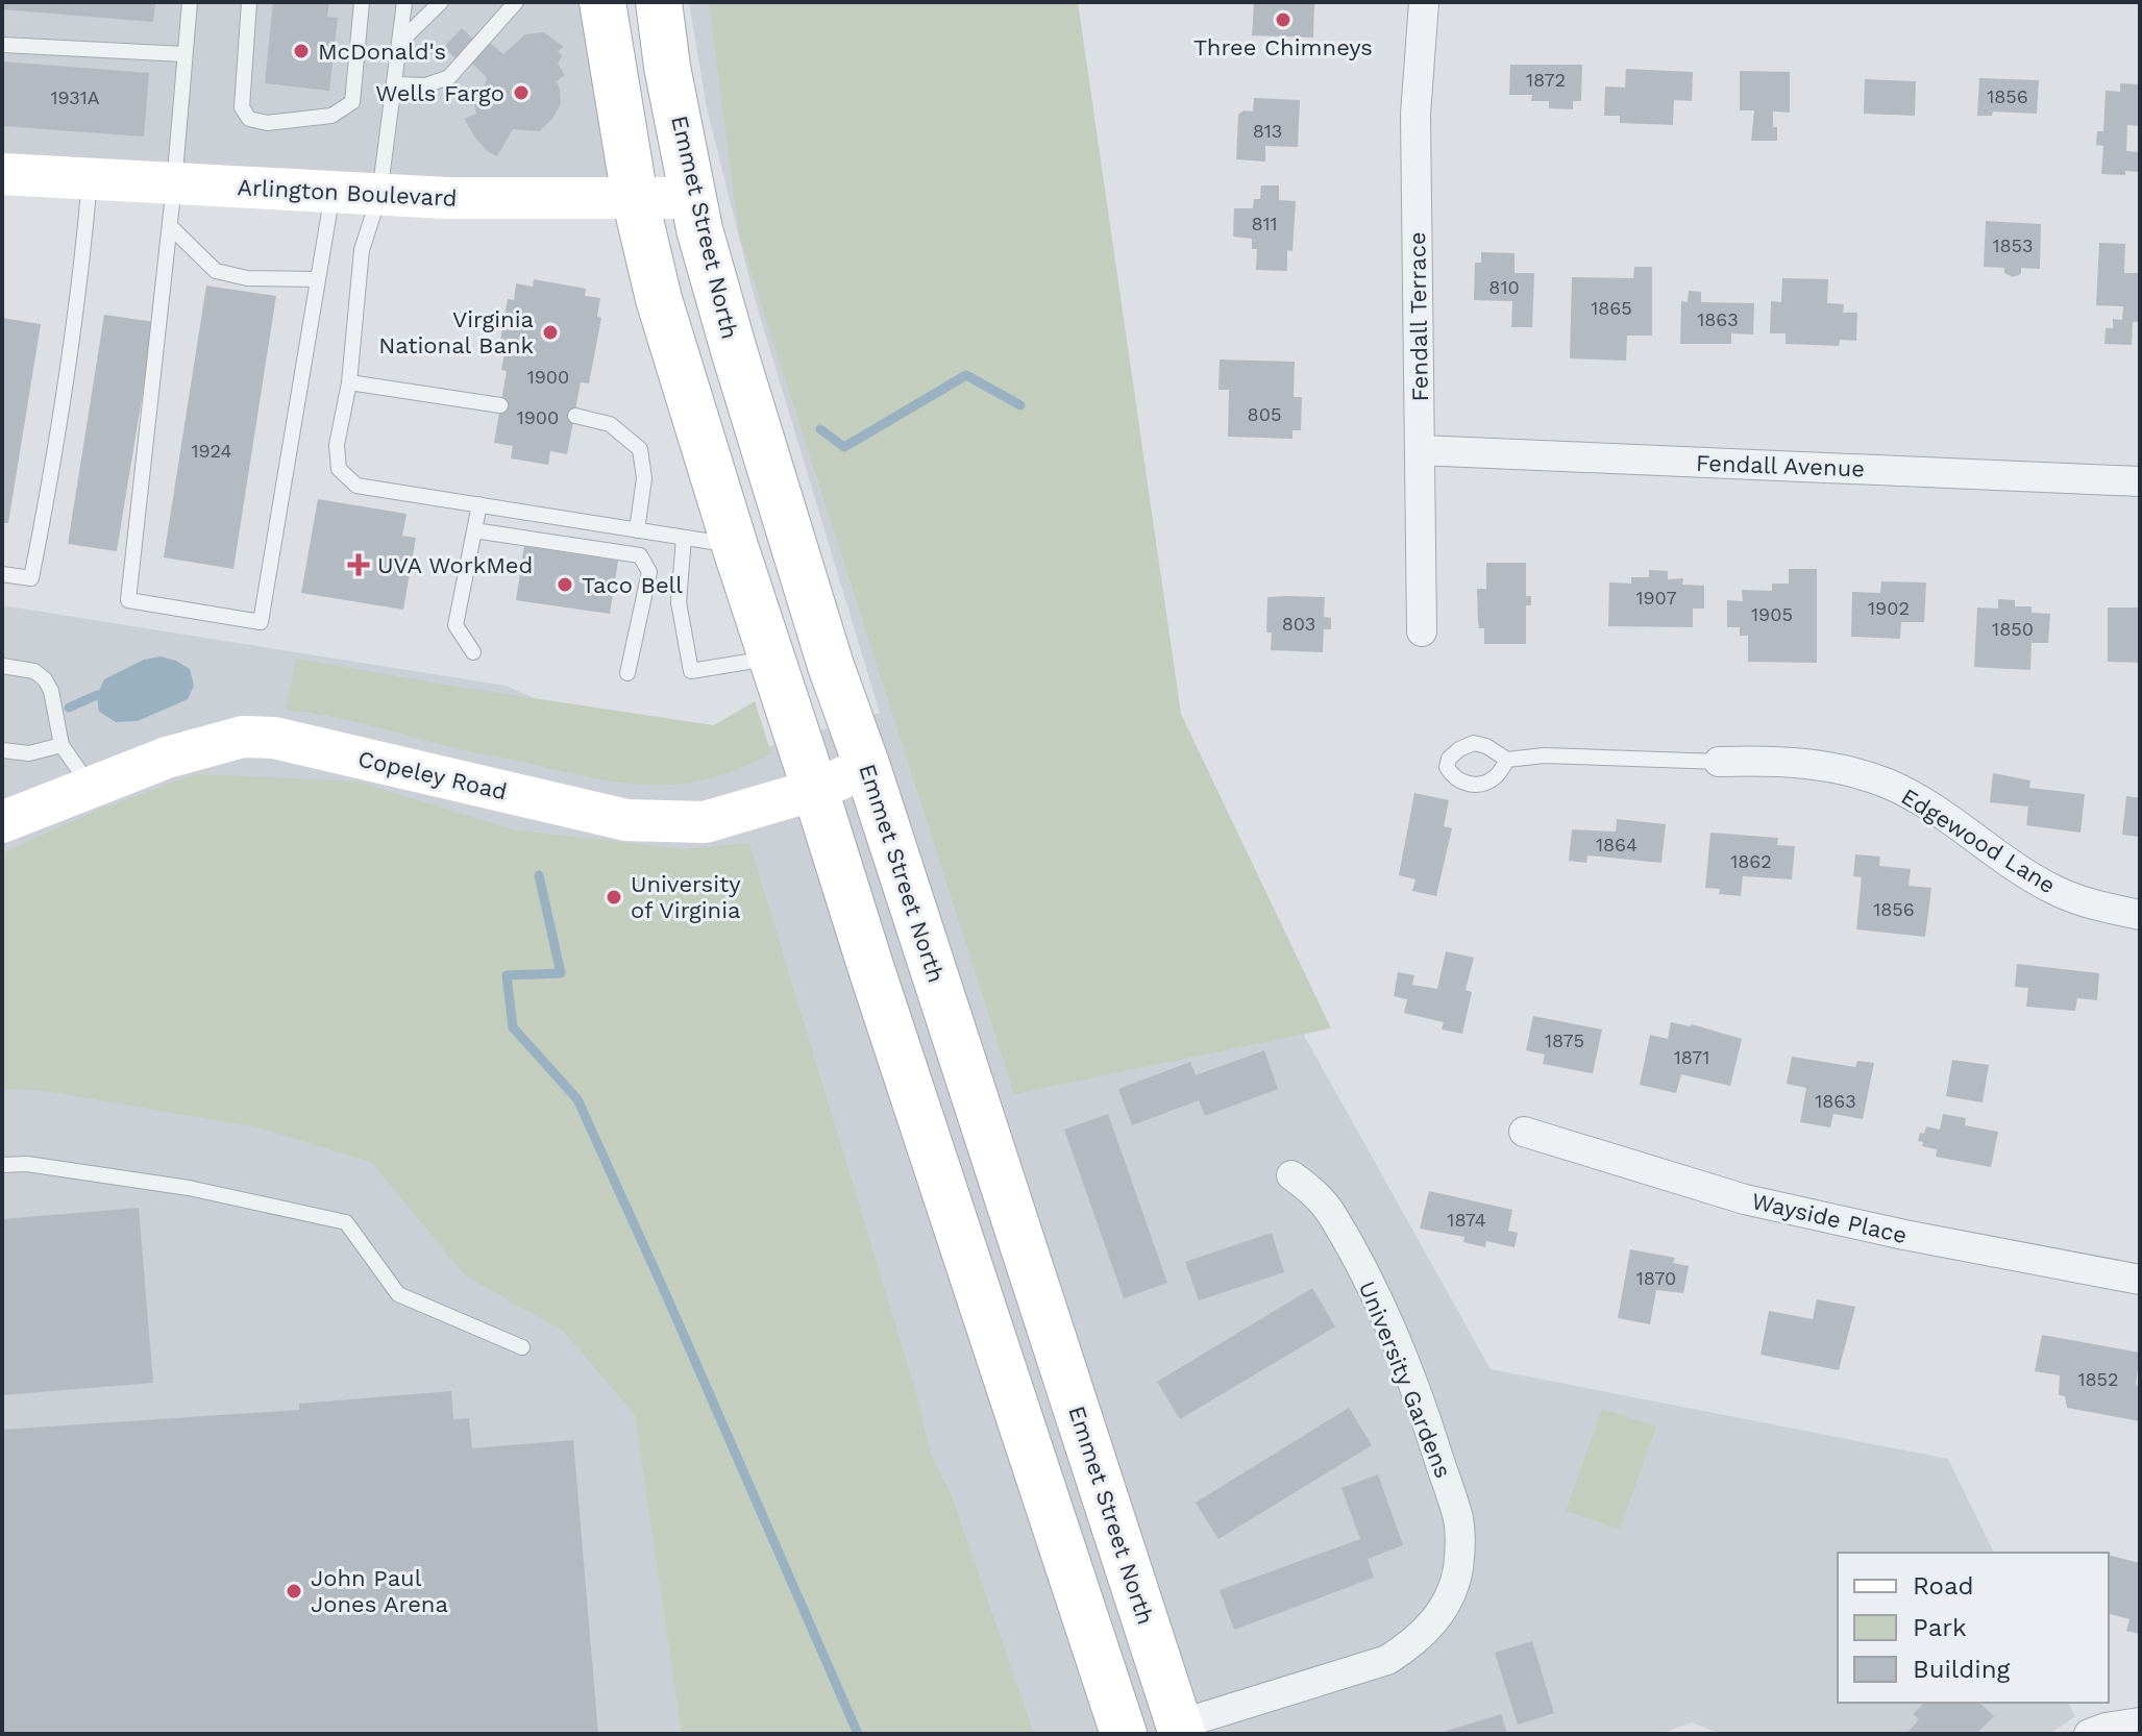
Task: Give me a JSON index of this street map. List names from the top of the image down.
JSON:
{
  "streets": {
    "main road": ["Emmet Street North"],
    "street": [
      "Arlington Boulevard",
      "Fendall Terrace",
      "Fendall Avenue",
      "Copeley Road",
      "Edgewood Lane",
      "Wayside Place",
      "University Gardens"
    ]
  },
  "crossings": [
    ["Arlington Boulevard", "Emmet Street North"],
    ["Emmet Street North", "Copeley Road"],
    ["Emmet Street North", "University Gardens"],
    ["Fendall Terrace", "Fendall Avenue"]
  ],
  "places": {
    "other": [
      "Three Chimneys",
      "McDonald's",
      "Wells Fargo",
      "Virginia National Bank",
      "Taco Bell",
      "University of Virginia",
      "John Paul Jones Arena"
    ],
    "health": ["UVA WorkMed"]
  },
  "house_numbers": [
    "1872",
    "1856",
    "1931A",
    "813",
    "811",
    "1853",
    "810",
    "1865",
    "1863",
    "1900",
    "805",
    "1900",
    "1924",
    "1907",
    "1902",
    "1905",
    "803",
    "1850",
    "1864",
    "1862",
    "1856",
    "1875",
    "1871",
    "1863",
    "1874",
    "1870",
    "1852"
  ],
  "legend": ["Road", "Park", "Building"]
}
